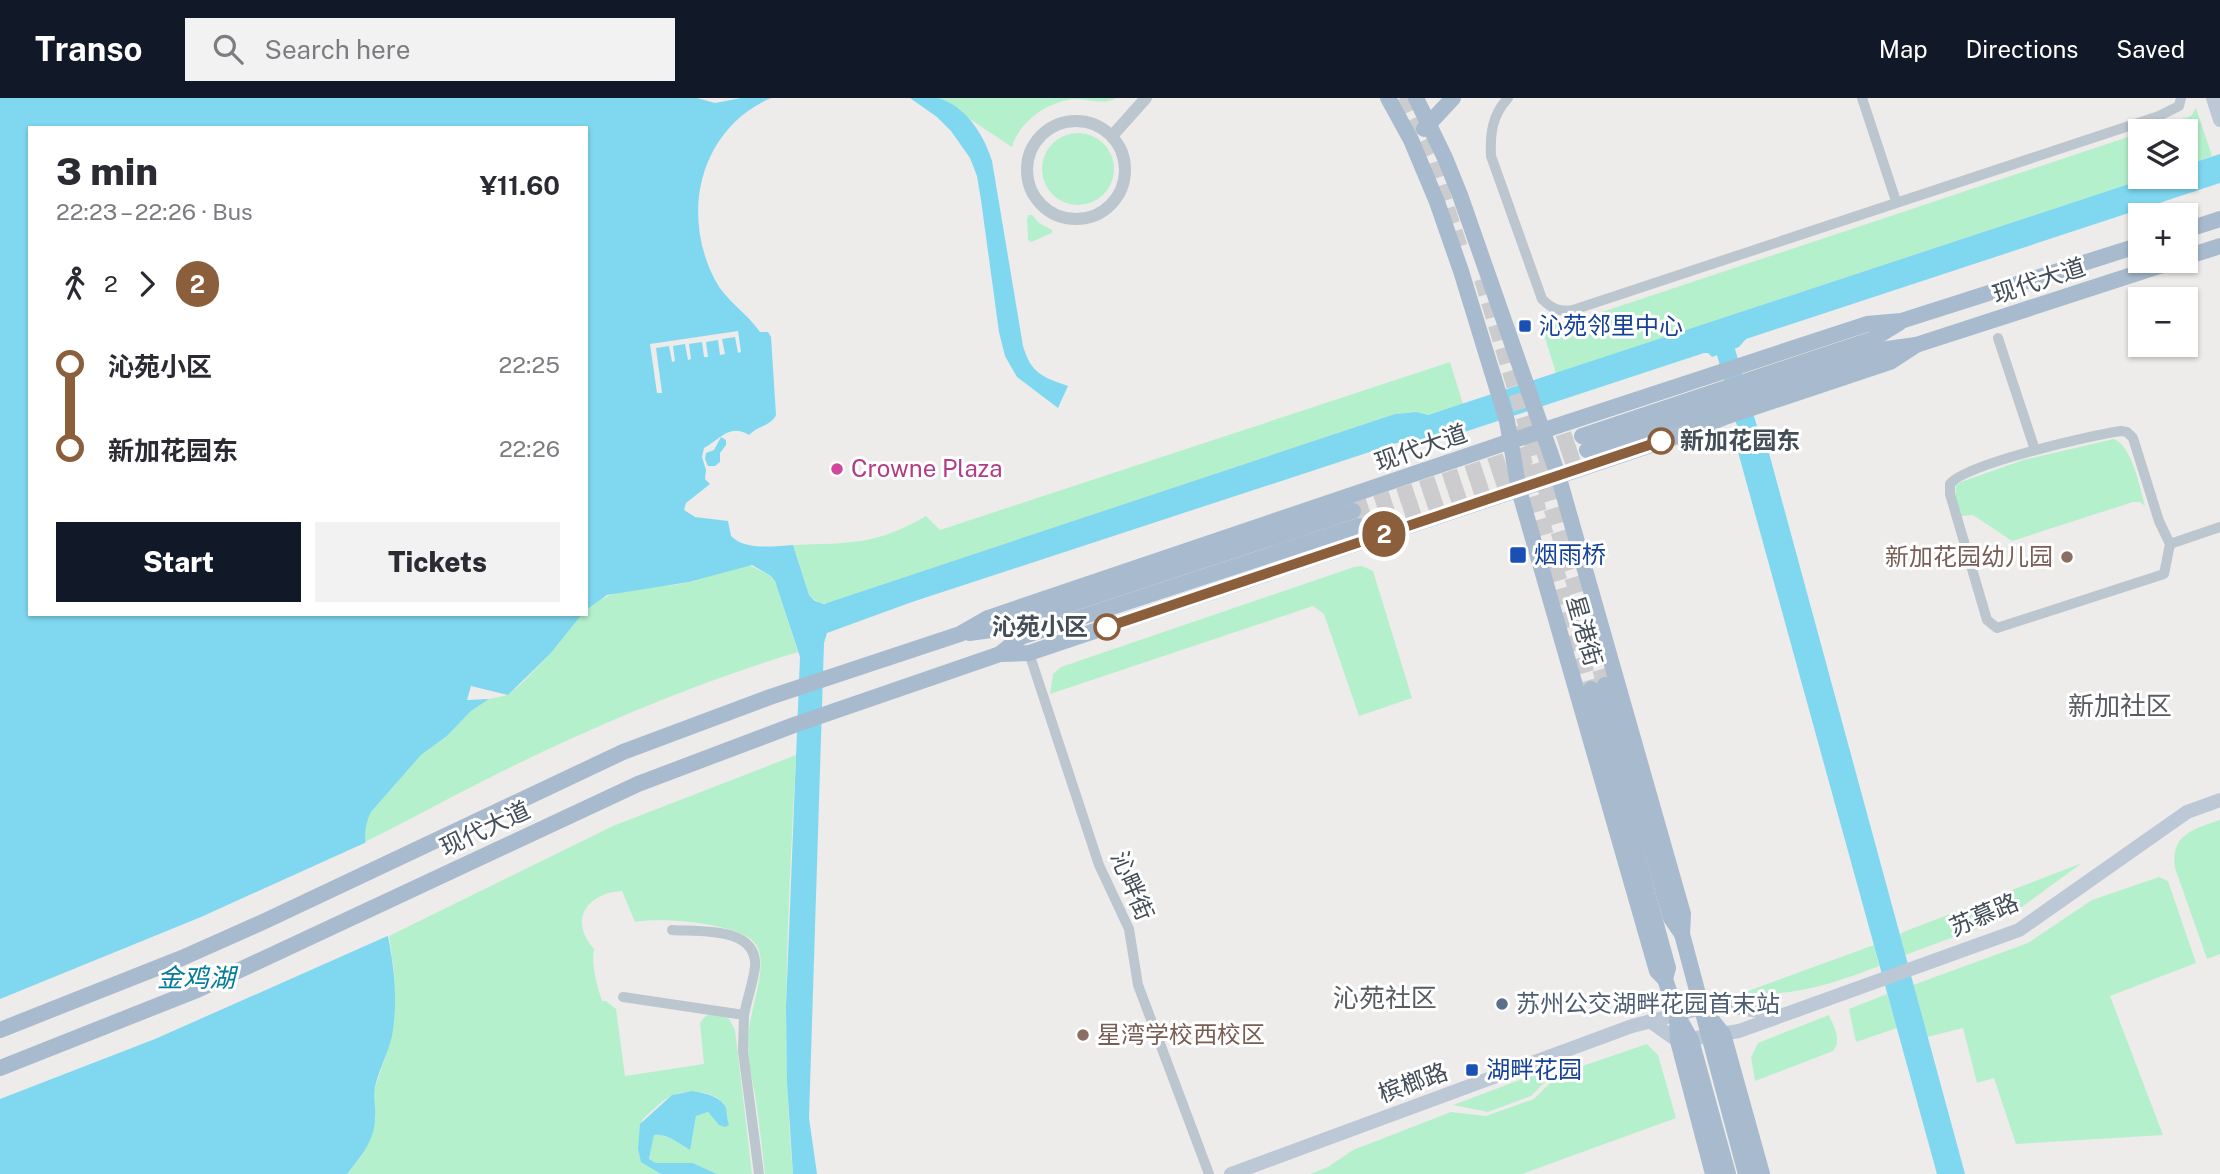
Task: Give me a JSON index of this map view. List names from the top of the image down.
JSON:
{
  "streets": {
    "main road": [
      "现代大道",
      "星港街",
      "苏慕路",
      "槟榔路"
    ],
    "street": ["沁畔街"]
  },
  "crossings": [
    ["现代大道", "星港街"],
    ["现代大道", "沁畔街"],
    ["星港街", "苏慕路"],
    ["苏慕路", "槟榔路"]
  ],
  "districts": ["新加社区", "沁苑社区"],
  "water": ["金鸡湖"],
  "places": {
    "transit": ["沁苑邻里中心", "烟雨桥", "湖畔花园"],
    "other": [
      "新加花园东",
      "Crowne Plaza",
      "新加花园幼儿园",
      "沁苑小区",
      "苏州公交湖畔花园首末站",
      "星湾学校西校区"
    ]
  },
  "lines": ["bus line 2"],
  "page": {
    "header": "Transo",
    "search": "Search here",
    "nav": ["Map", "Directions", "Saved"],
    "on_map": "2",
    "map_buttons": ["+", "−"],
    "heading": ["3 min", "22:23 – 22:26 · Bus", "¥11.60"],
    "legs": ["2", "2"],
    "list": [
      {
        "name": "沁苑小区",
        "value": "22:25"
      },
      {
        "name": "新加花园东",
        "value": "22:26"
      }
    ],
    "buttons": ["Start", "Tickets"]
  }
}
